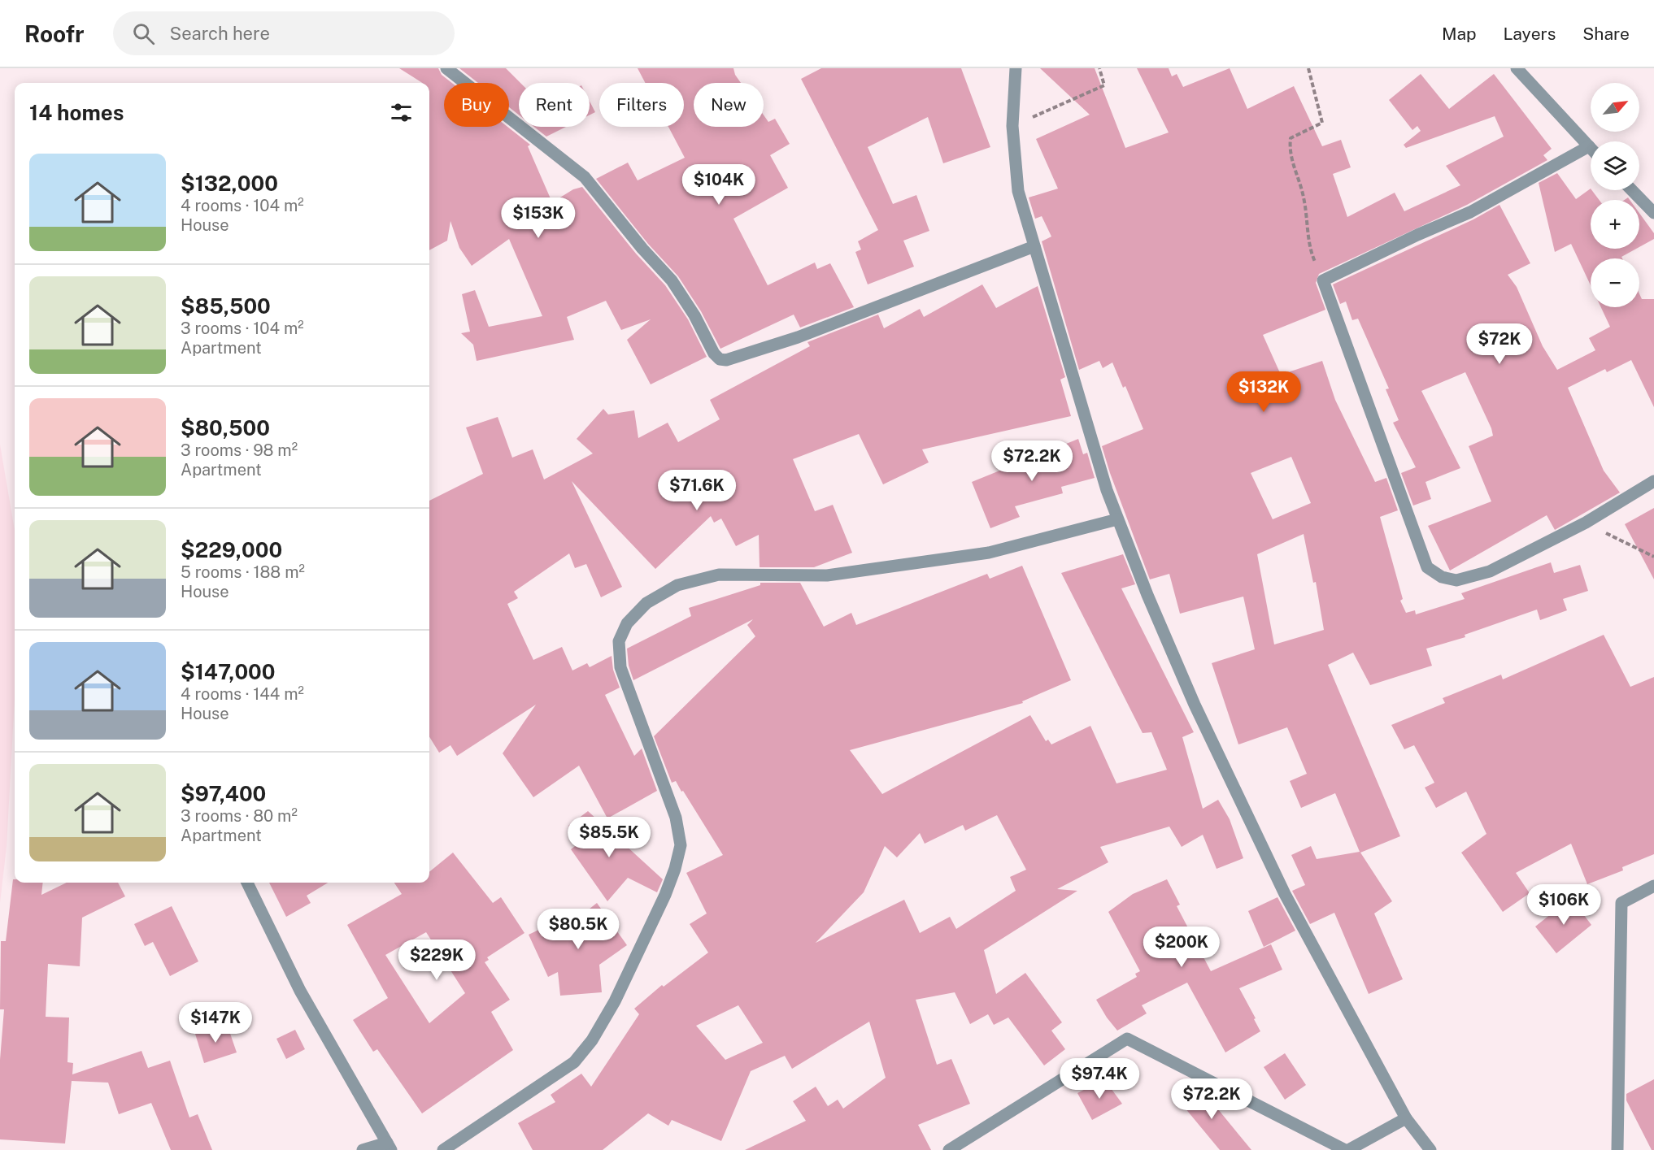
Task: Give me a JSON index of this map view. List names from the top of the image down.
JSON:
{
  "north": "top right",
  "page": {
    "header": "Roofr",
    "search": "Search here",
    "nav": ["Map", "Layers", "Share"],
    "map_buttons": ["+", "−"],
    "chip": [
      "Buy",
      "Rent",
      "Filters",
      "New"
    ],
    "heading": "14 homes",
    "list": [
      {
        "name": "$132,000",
        "note": "4 rooms · 104 m² · House"
      },
      {
        "name": "$85,500",
        "note": "3 rooms · 104 m² · Apartment"
      },
      {
        "name": "$80,500",
        "note": "3 rooms · 98 m² · Apartment"
      },
      {
        "name": "$229,000",
        "note": "5 rooms · 188 m² · House"
      },
      {
        "name": "$147,000",
        "note": "4 rooms · 144 m² · House"
      },
      {
        "name": "$97,400",
        "note": "3 rooms · 80 m² · Apartment"
      }
    ],
    "price": [
      "$104K",
      "$153K",
      "$72K",
      "$132K",
      "$72.2K",
      "$71.6K",
      "$85.5K",
      "$106K",
      "$80.5K",
      "$200K",
      "$229K",
      "$147K",
      "$97.4K",
      "$72.2K"
    ]
  }
}
